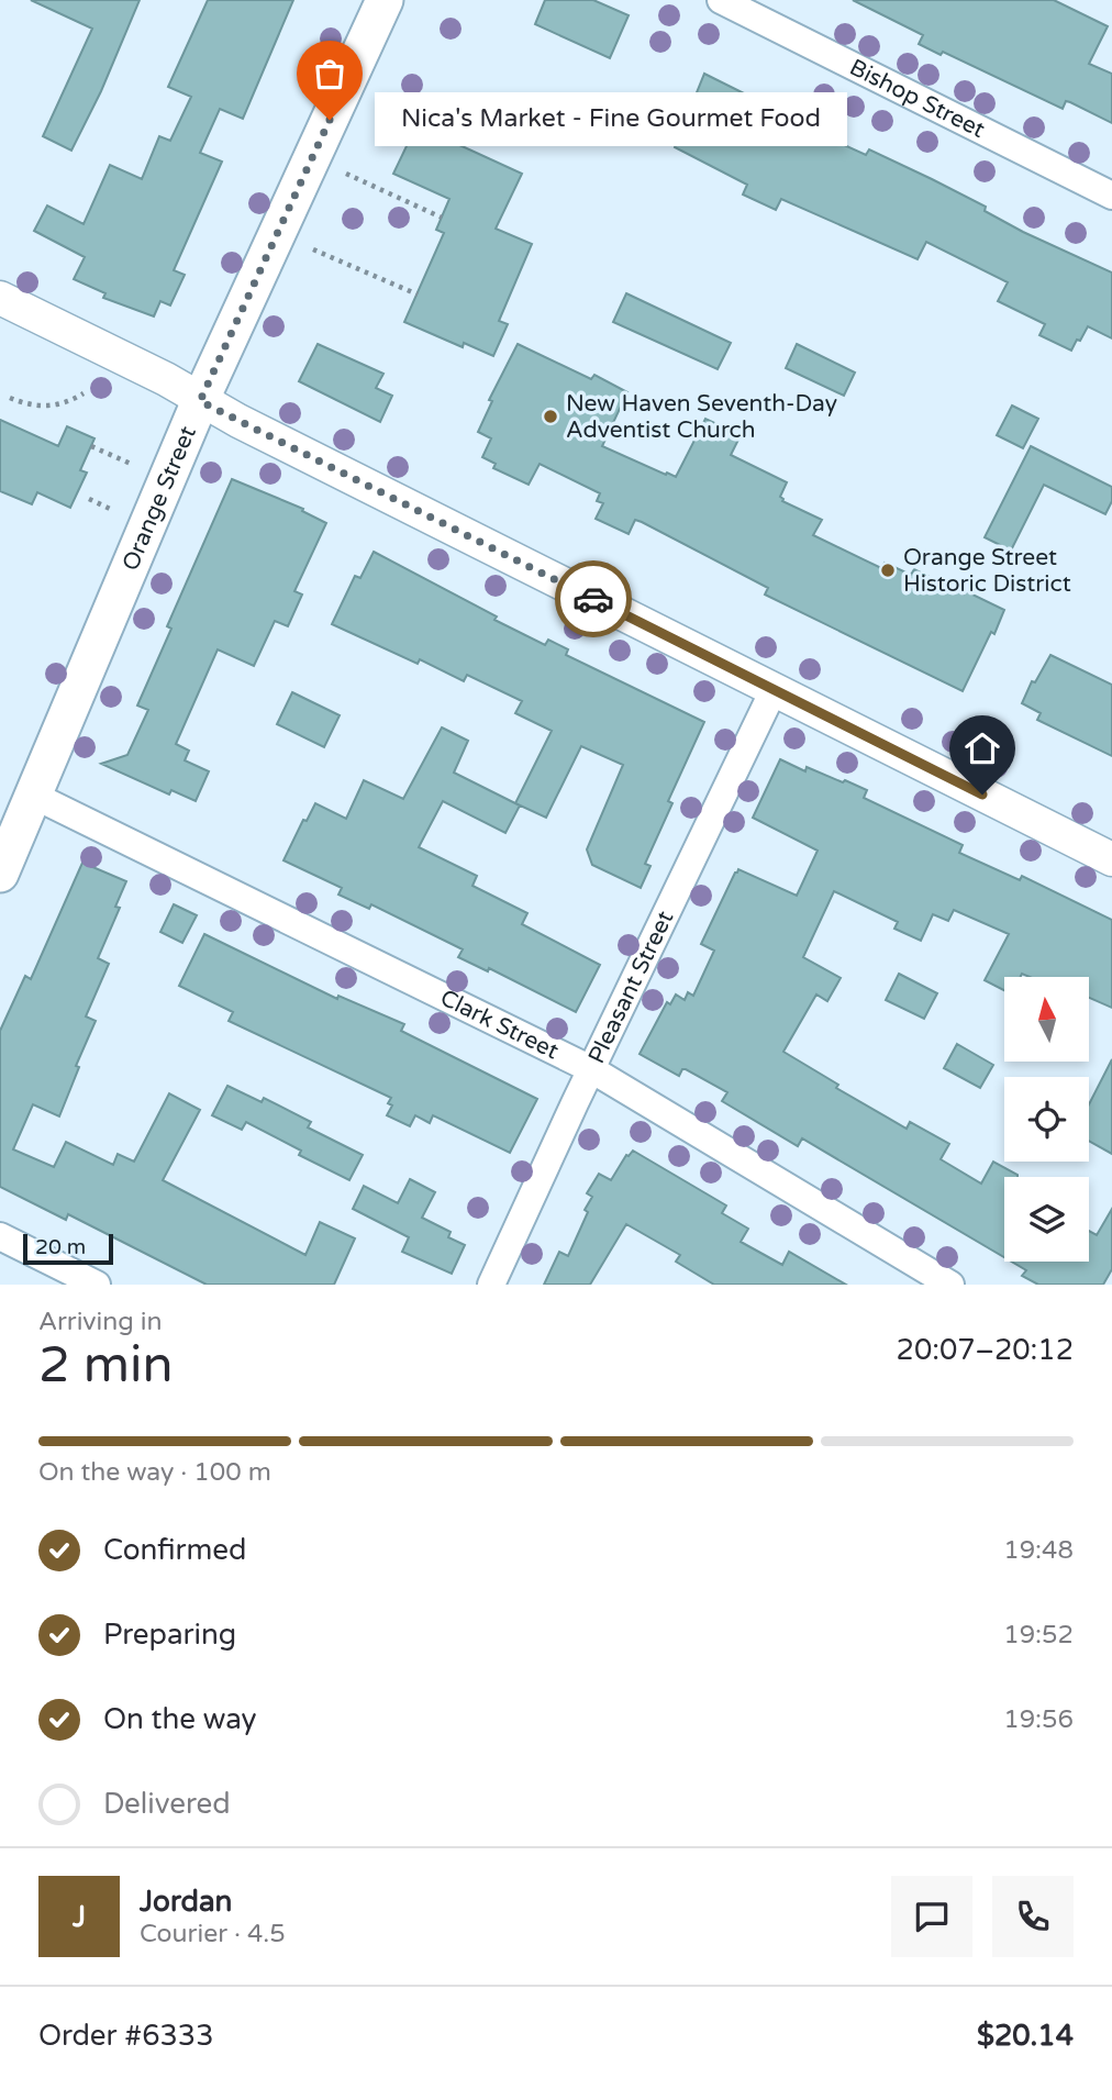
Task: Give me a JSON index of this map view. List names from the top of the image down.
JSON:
{
  "streets": {
    "main road": ["Orange Street"],
    "street": ["Bishop Street", "Pleasant Street", "Clark Street"]
  },
  "crossings": [
    ["Orange Street", "Clark Street"],
    ["Pleasant Street", "Clark Street"]
  ],
  "places": ["Nica's Market - Fine Gourmet Food", "New Haven Seventh-Day Adventist Church", "Orange Street Historic District"],
  "scale_bar": "20 m",
  "north": "top",
  "page": {
    "bubble": "Nica's Market - Fine Gourmet Food",
    "scale": "20 m",
    "heading": ["2 min", "Arriving in", "20:07–20:12"],
    "panel": [
      "Jordan",
      "Courier · 4.5",
      "Order #6333",
      "$20.14"
    ],
    "bar": "On the way · 100 m",
    "list": [
      ["Confirmed", "19:48"],
      ["Preparing", "19:52"],
      ["On the way", "19:56"],
      "Delivered"
    ],
    "round": "J"
  }
}
